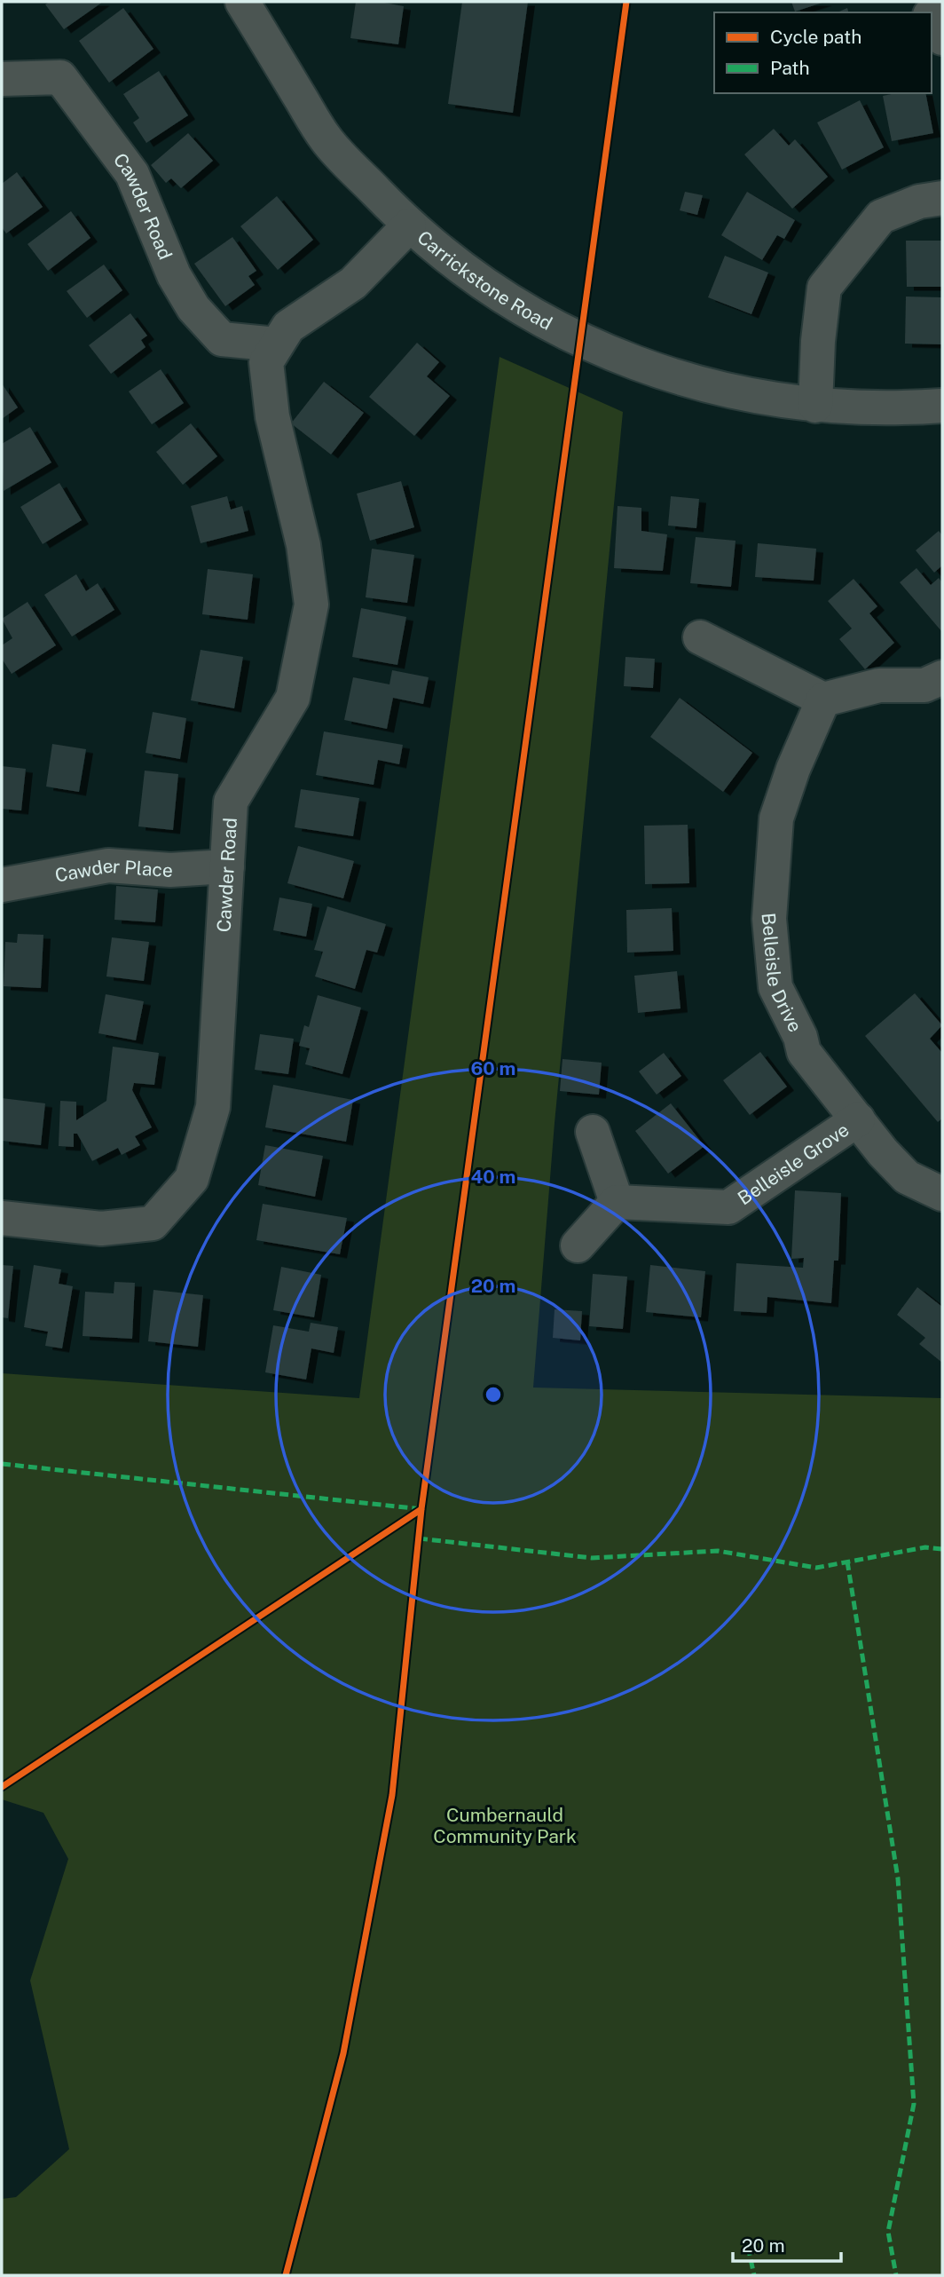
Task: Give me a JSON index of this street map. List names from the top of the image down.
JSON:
{
  "streets": {
    "street": [
      "Cawder Road",
      "Carrickstone Road",
      "Cawder Place",
      "Belleisle Drive",
      "Belleisle Grove"
    ]
  },
  "crossings": [
    ["Cawder Road", "Carrickstone Road"],
    ["Cawder Road", "Cawder Place"],
    ["Belleisle Drive", "Belleisle Grove"]
  ],
  "parks": ["Cumbernauld Community Park"],
  "legend": ["Cycle path", "Path"],
  "scale_bar": "20 m",
  "rings": ["60 m", "40 m", "20 m"]
}
